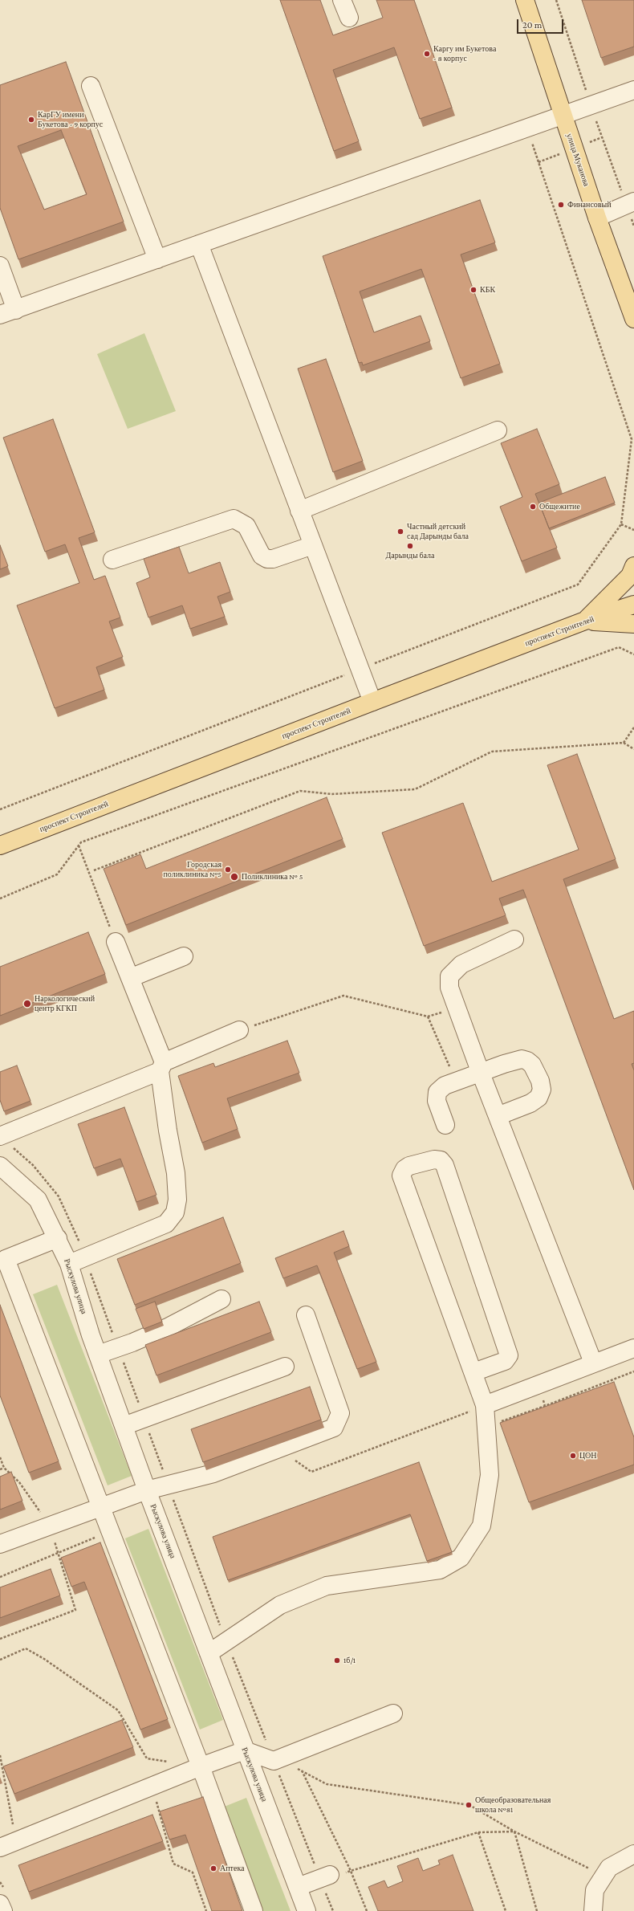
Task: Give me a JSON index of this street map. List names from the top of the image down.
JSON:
{
  "streets": {
    "main road": ["улица Муканова", "проспект Строителей"],
    "street": ["Рыскулова улица"]
  },
  "places": [
    "Каргу им Букетова - 8 корпус",
    "КарГУ имени Букетова - 9 корпус",
    "Финансовый",
    "КБК",
    "Общежитие",
    "Частный детский сад Дарынды бала",
    "Дарынды бала",
    "Городская поликлиника №5",
    "Поликлиника № 5",
    "Наркологический центр КГКП",
    "ЦОН",
    "1б/1",
    "Общеобразовательная школа №81",
    "Аптека"
  ],
  "scale_bar": "20 m"
}
